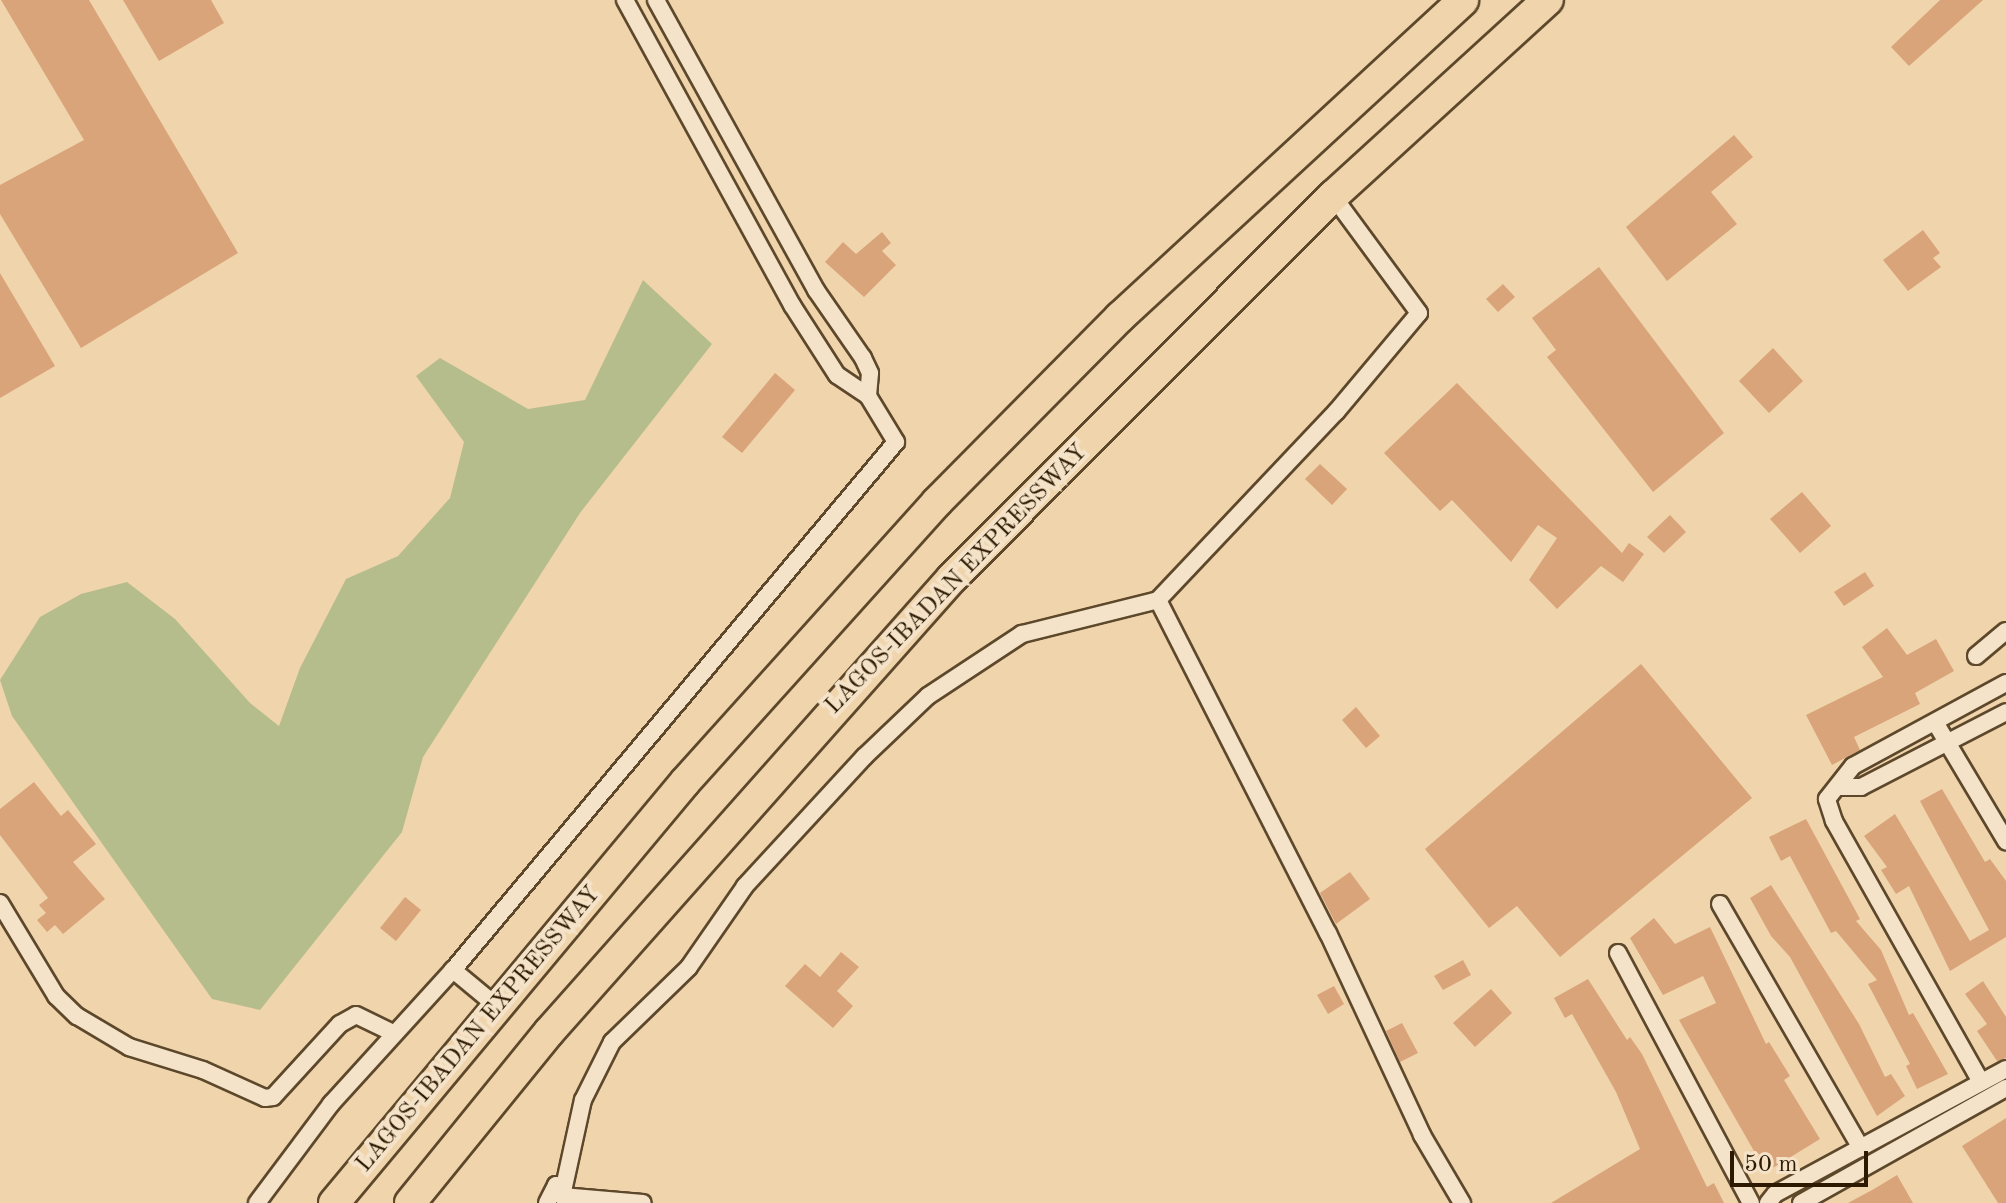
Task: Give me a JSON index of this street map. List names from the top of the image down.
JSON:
{
  "streets": {
    "highway": ["LAGOS-IBADAN EXPRESSWAY"]
  },
  "scale_bar": "50 m"
}
